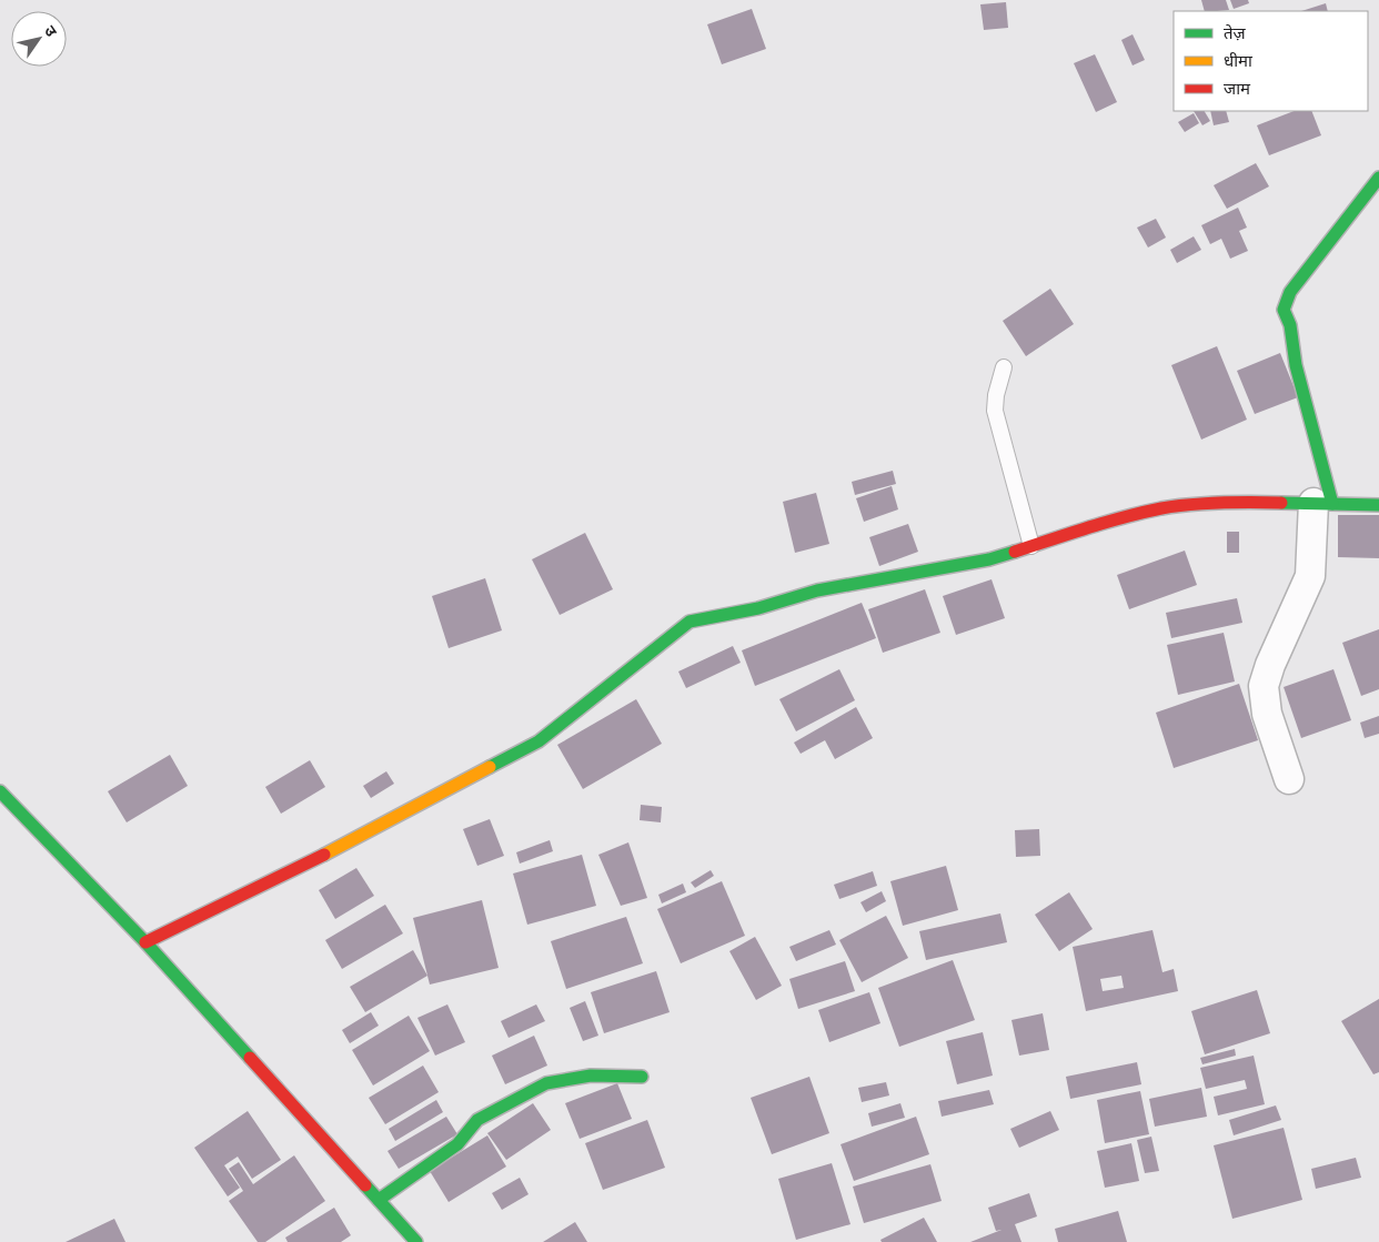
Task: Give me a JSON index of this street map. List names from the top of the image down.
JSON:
{
  "legend": ["तेज़", "धीमा", "जाम"],
  "north": "top right"
}
